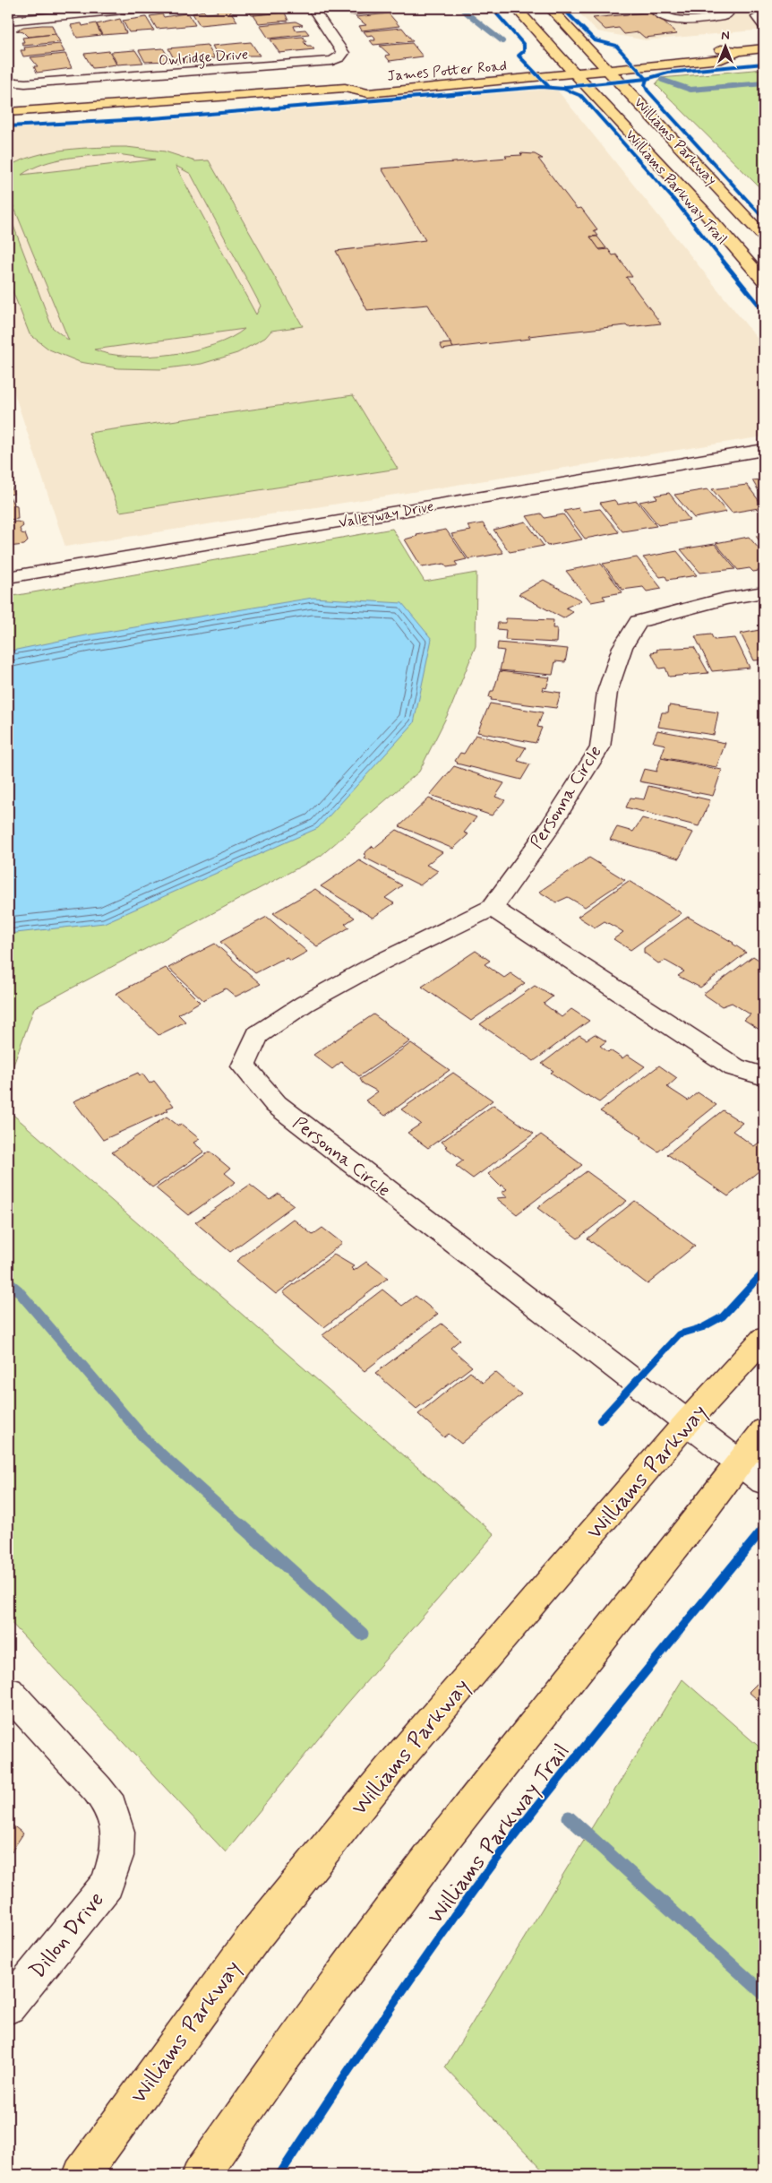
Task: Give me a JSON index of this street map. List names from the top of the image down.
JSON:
{
  "streets": {
    "main road": ["James Potter Road", "Williams Parkway"],
    "street": [
      "Owlridge Drive",
      "Valleyway Drive",
      "Personna Circle",
      "Dillon Drive"
    ],
    "cycle path": ["Williams Parkway Trail"]
  },
  "crossings": [
    ["James Potter Road", "Williams Parkway"],
    ["Williams Parkway", "Personna Circle"]
  ],
  "north": "top"
}
